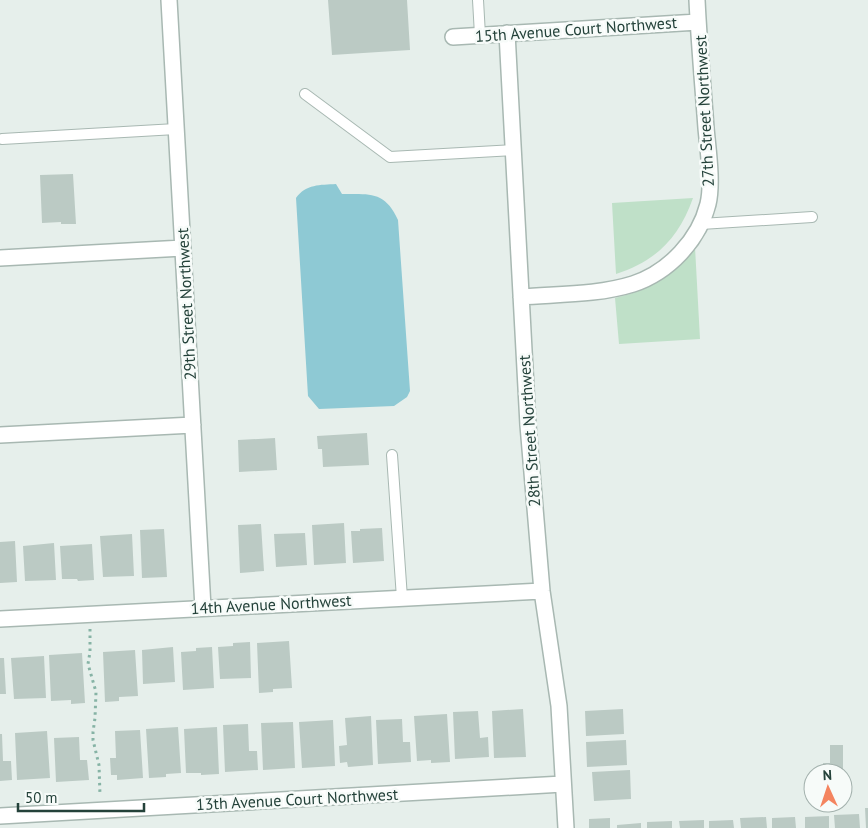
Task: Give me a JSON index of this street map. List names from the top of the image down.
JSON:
{
  "streets": {
    "street": [
      "15th Avenue Court Northwest",
      "27th Street Northwest",
      "29th Street Northwest",
      "28th Street Northwest",
      "14th Avenue Northwest",
      "13th Avenue Court Northwest"
    ]
  },
  "crossings": [
    ["15th Avenue Court Northwest", "27th Street Northwest"],
    ["15th Avenue Court Northwest", "28th Street Northwest"],
    ["27th Street Northwest", "28th Street Northwest"],
    ["29th Street Northwest", "14th Avenue Northwest"],
    ["28th Street Northwest", "14th Avenue Northwest"],
    ["28th Street Northwest", "13th Avenue Court Northwest"]
  ],
  "scale_bar": "50 m",
  "north": "top"
}
